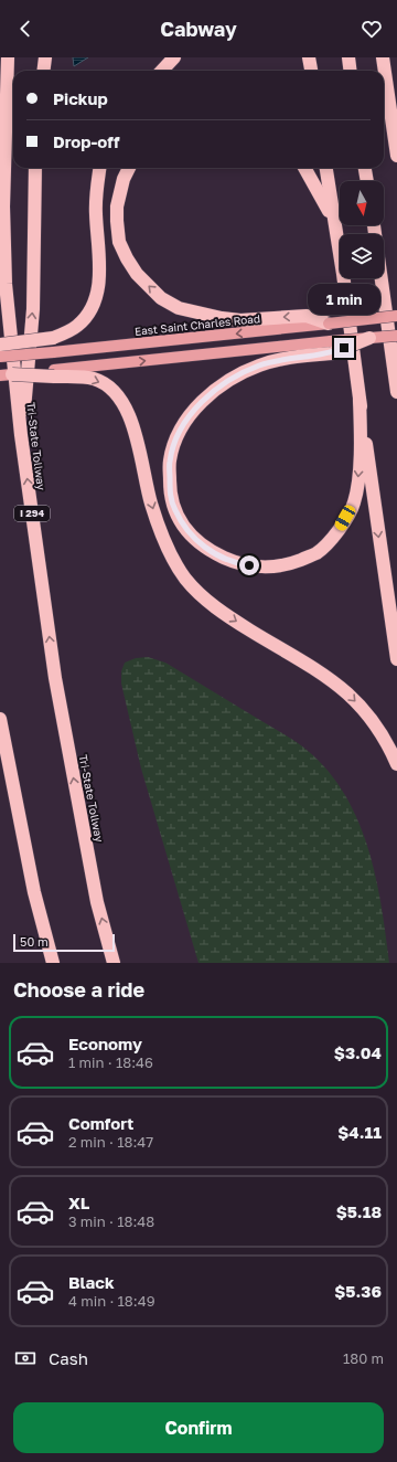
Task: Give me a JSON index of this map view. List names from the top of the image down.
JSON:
{
  "streets": {
    "highway": ["Tri-State Tollway", "I 294"],
    "main road": ["East Saint Charles Road"]
  },
  "scale_bar": "50 m",
  "north": "bottom",
  "page": {
    "header": "Cabway",
    "banner": ["Pickup", "Drop-off"],
    "bubble": "1 min",
    "scale": "50 m",
    "heading": "Choose a ride",
    "list": [
      {
        "name": "Economy",
        "note": "1 min · 18:46",
        "value": "$3.04"
      },
      {
        "name": "Comfort",
        "note": "2 min · 18:47",
        "value": "$4.11"
      },
      {
        "name": "XL",
        "note": "3 min · 18:48",
        "value": "$5.18"
      },
      {
        "name": "Black",
        "note": "4 min · 18:49",
        "value": "$5.36"
      }
    ],
    "pay": ["Cash", "180 m"],
    "buttons": "Confirm"
  }
}
